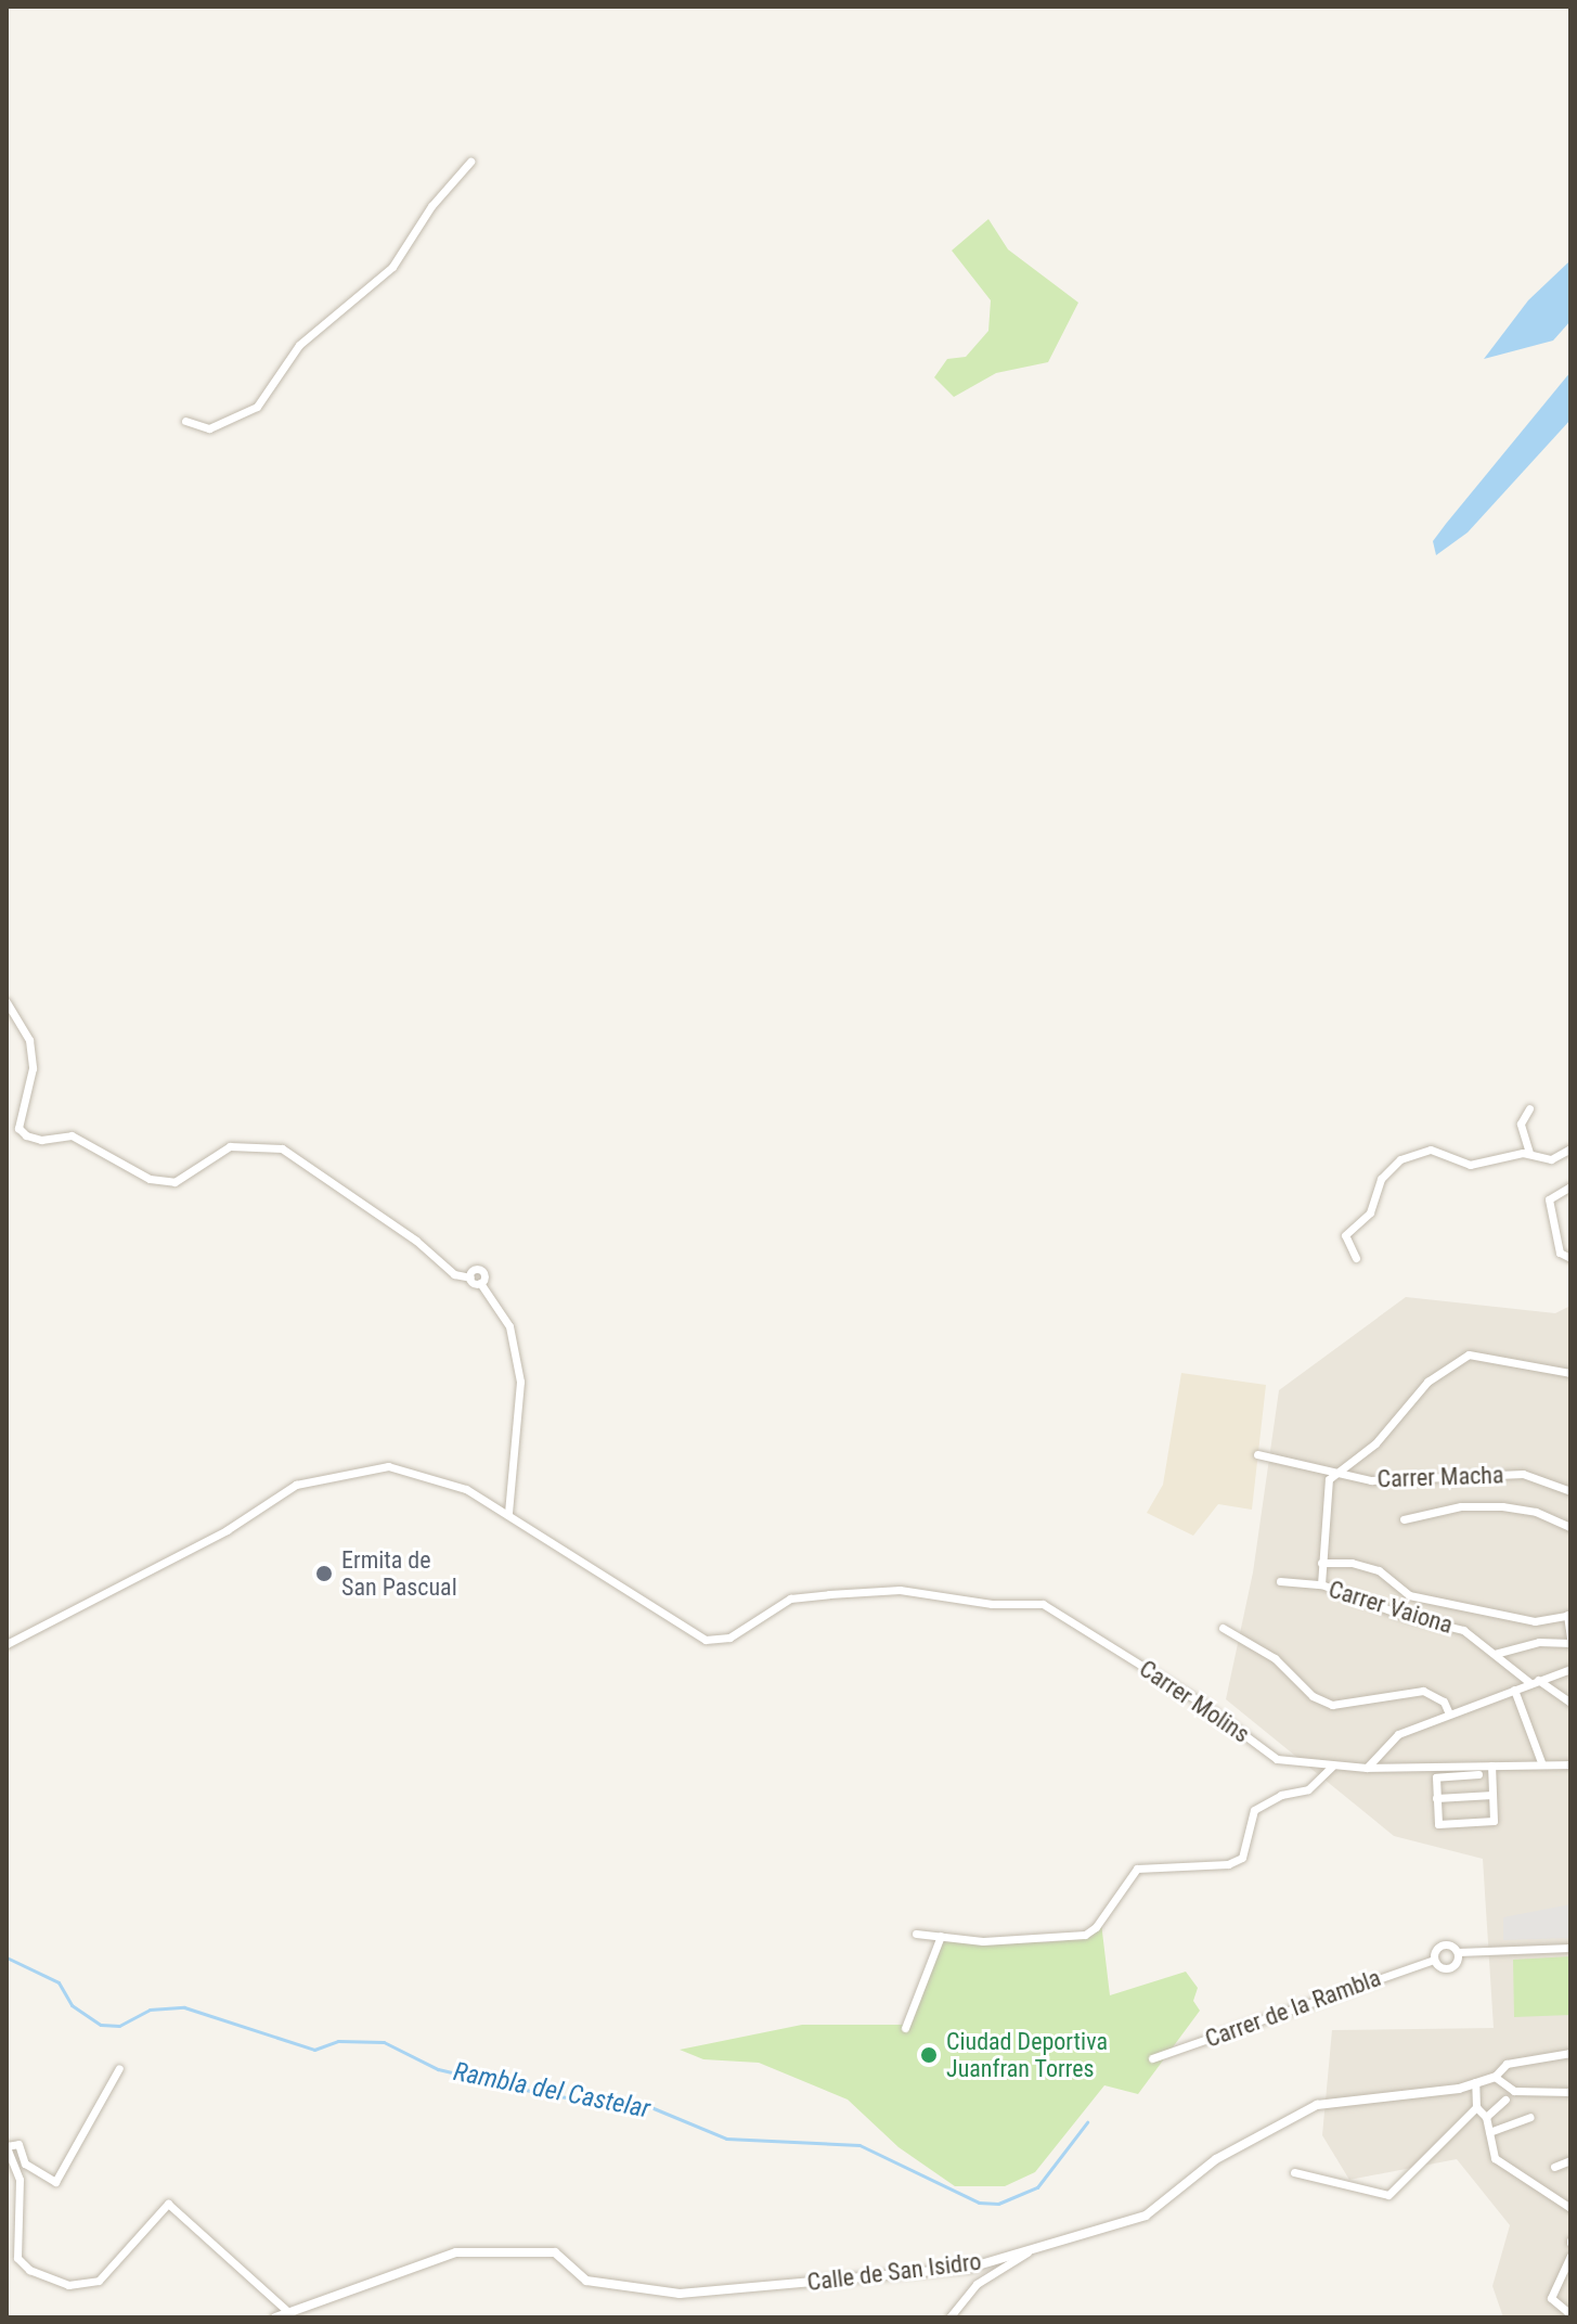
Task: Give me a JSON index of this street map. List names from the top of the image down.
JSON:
{
  "streets": {
    "street": [
      "Carrer Macha",
      "Carrer Vaiona",
      "Carrer Molins",
      "Carrer de la Rambla",
      "Calle de San Isidro"
    ]
  },
  "water": ["Rambla del Castelar"],
  "places": ["Ermita de San Pascual", "Ciudad Deportiva Juanfran Torres"]
}
